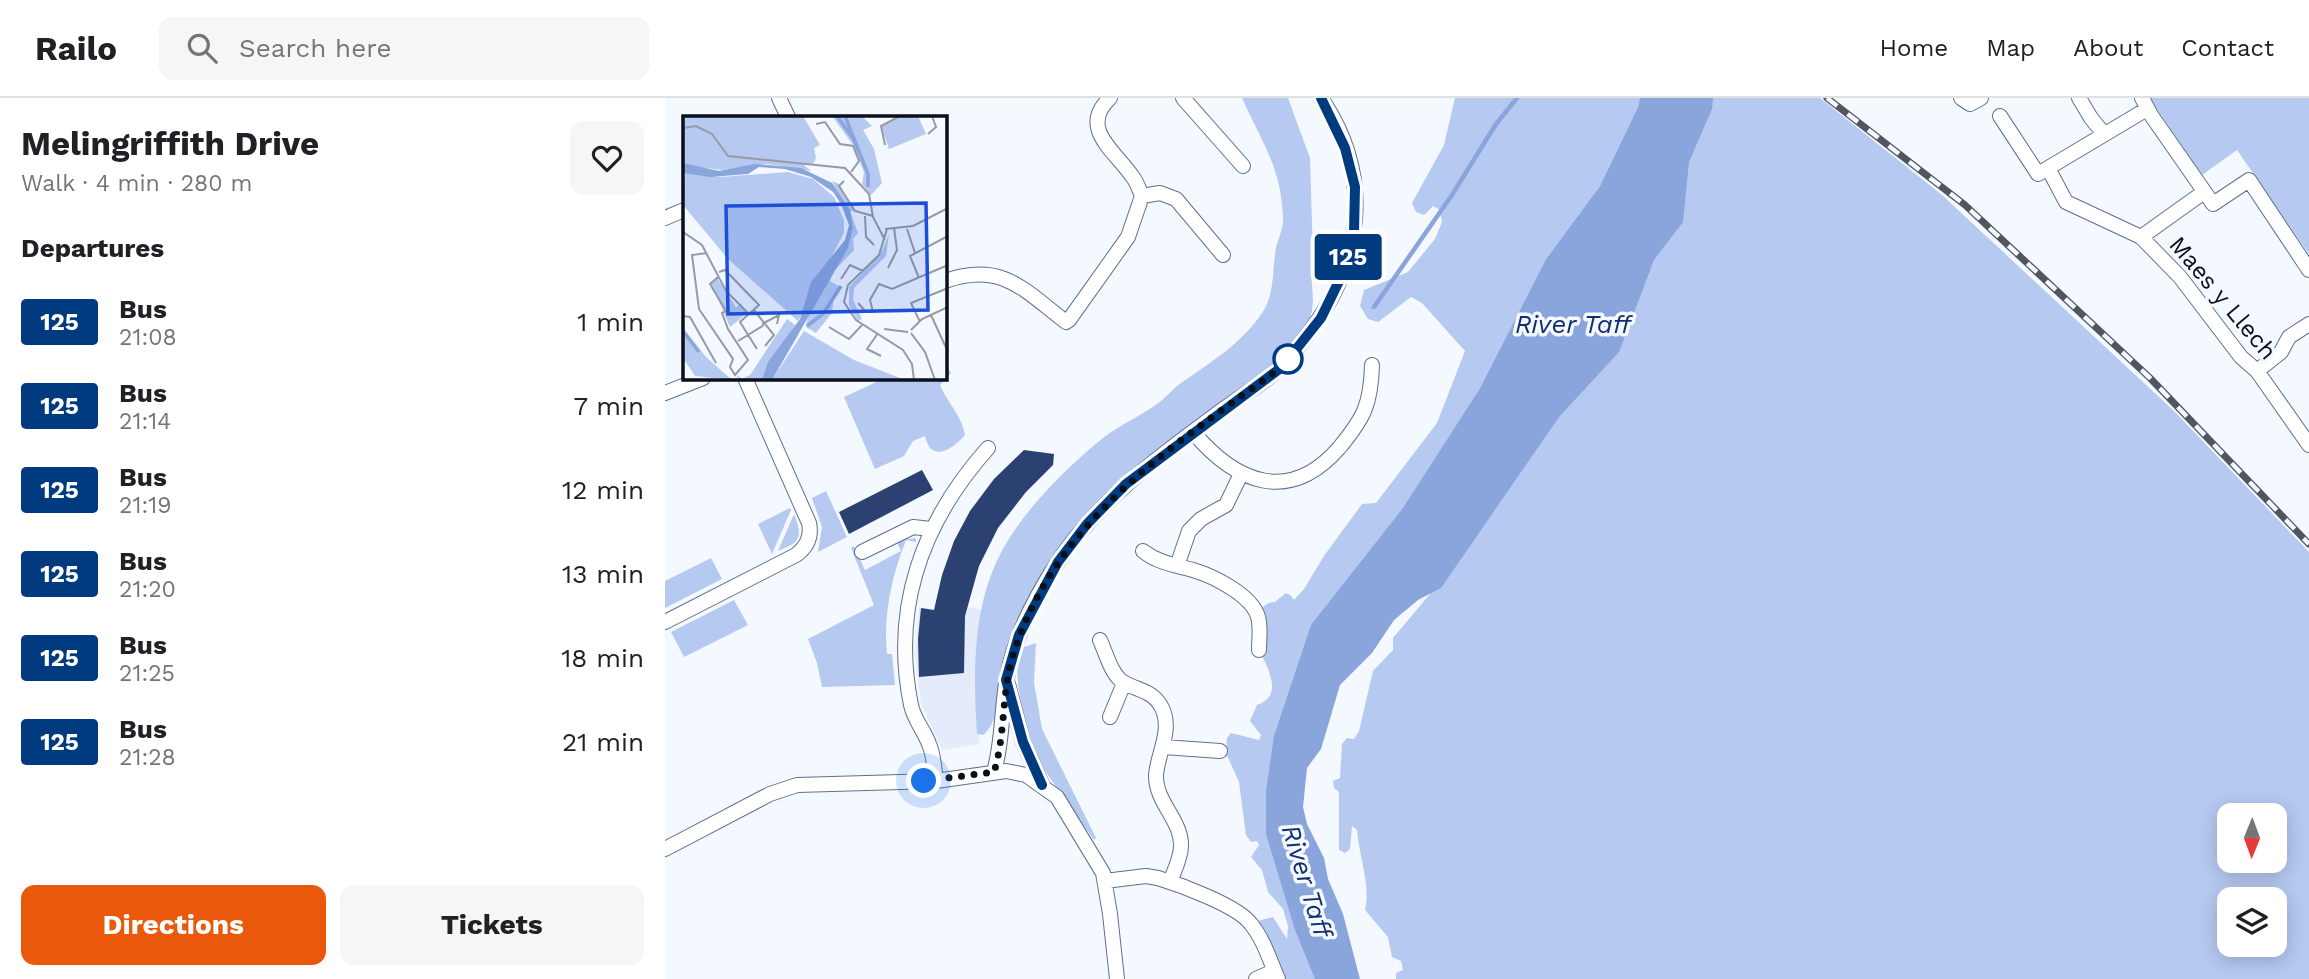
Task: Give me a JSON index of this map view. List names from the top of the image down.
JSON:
{
  "streets": {
    "street": ["Maes y Llech"]
  },
  "water": ["River Taff"],
  "lines": ["bus line 125"],
  "north": "bottom",
  "page": {
    "header": "Railo",
    "search": "Search here",
    "nav": [
      "Home",
      "Map",
      "About",
      "Contact"
    ],
    "heading": [
      ["Melingriffith Drive", "Walk · 4 min · 280 m"],
      "Departures"
    ],
    "on_map": "125",
    "list": [
      {
        "mark": "125",
        "name": "Bus",
        "note": "21:08",
        "value": "1 min"
      },
      {
        "mark": "125",
        "name": "Bus",
        "note": "21:14",
        "value": "7 min"
      },
      {
        "mark": "125",
        "name": "Bus",
        "note": "21:19",
        "value": "12 min"
      },
      {
        "mark": "125",
        "name": "Bus",
        "note": "21:20",
        "value": "13 min"
      },
      {
        "mark": "125",
        "name": "Bus",
        "note": "21:25",
        "value": "18 min"
      },
      {
        "mark": "125",
        "name": "Bus",
        "note": "21:28",
        "value": "21 min"
      }
    ],
    "buttons": ["Directions", "Tickets"]
  }
}
